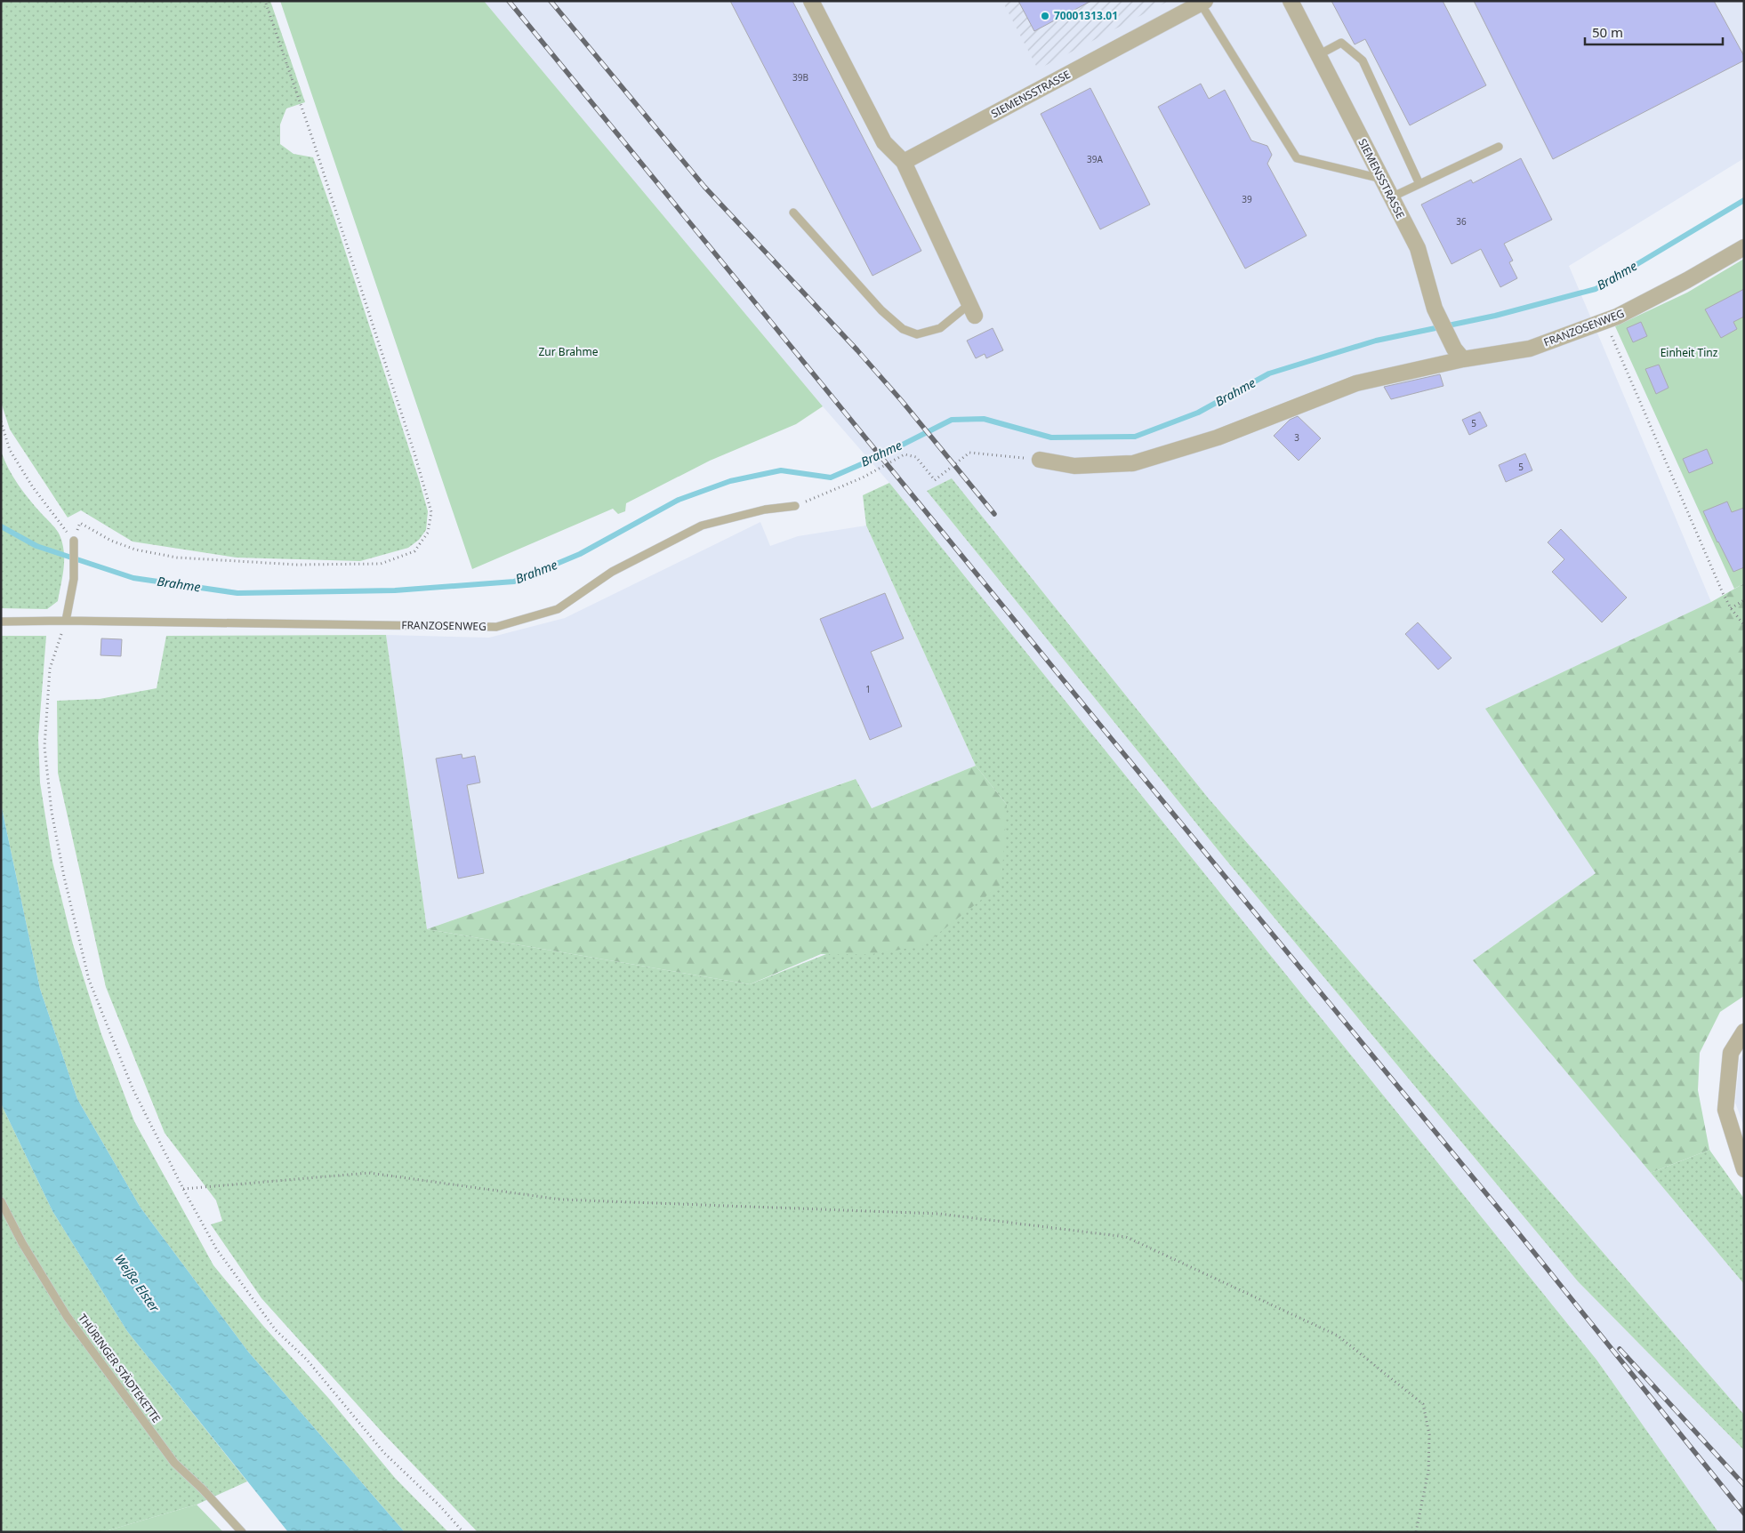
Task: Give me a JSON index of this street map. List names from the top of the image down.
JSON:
{
  "streets": {
    "street": ["SIEMENSSTRASSE", "FRANZOSENWEG"],
    "lane": ["THÜRINGER STÄDTEKETTE"]
  },
  "crossings": [
    ["SIEMENSSTRASSE", "FRANZOSENWEG"]
  ],
  "water": ["Brahme", "Weiße Elster"],
  "parks": ["Zur Brahme", "Einheit Tinz"],
  "places": ["70001313.01"],
  "house_numbers": [
    "39B",
    "39A",
    "39",
    "36",
    "5",
    "3",
    "5",
    "1"
  ],
  "scale_bar": "50 m"
}
